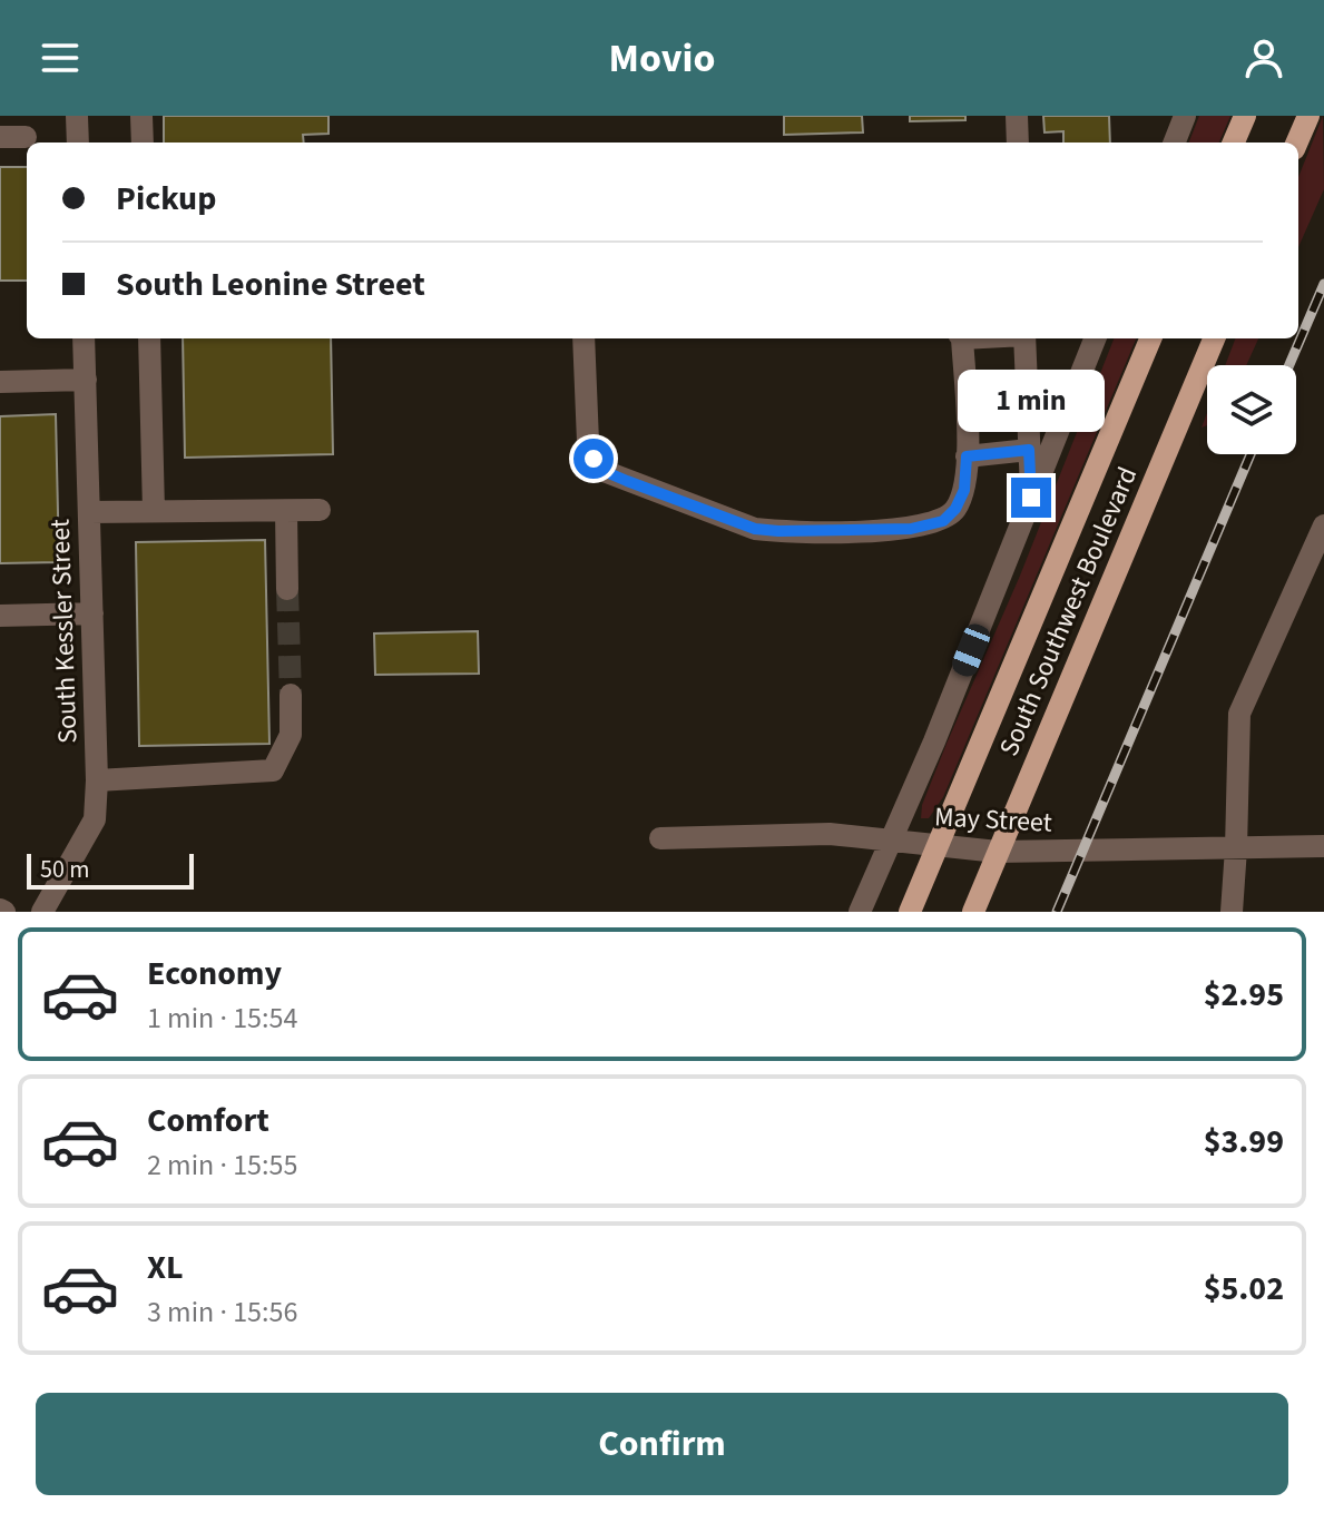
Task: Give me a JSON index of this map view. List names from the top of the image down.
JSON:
{
  "streets": {
    "main road": ["South Southwest Boulevard"],
    "street": ["South Kessler Street", "May Street"]
  },
  "crossings": [
    ["South Southwest Boulevard", "May Street"]
  ],
  "scale_bar": "50 m",
  "page": {
    "header": "Movio",
    "banner": ["Pickup", "South Leonine Street"],
    "bubble": "1 min",
    "scale": "50 m",
    "list": [
      {
        "name": "Economy",
        "note": "1 min · 15:54",
        "value": "$2.95"
      },
      {
        "name": "Comfort",
        "note": "2 min · 15:55",
        "value": "$3.99"
      },
      {
        "name": "XL",
        "note": "3 min · 15:56",
        "value": "$5.02"
      }
    ],
    "buttons": "Confirm"
  }
}
